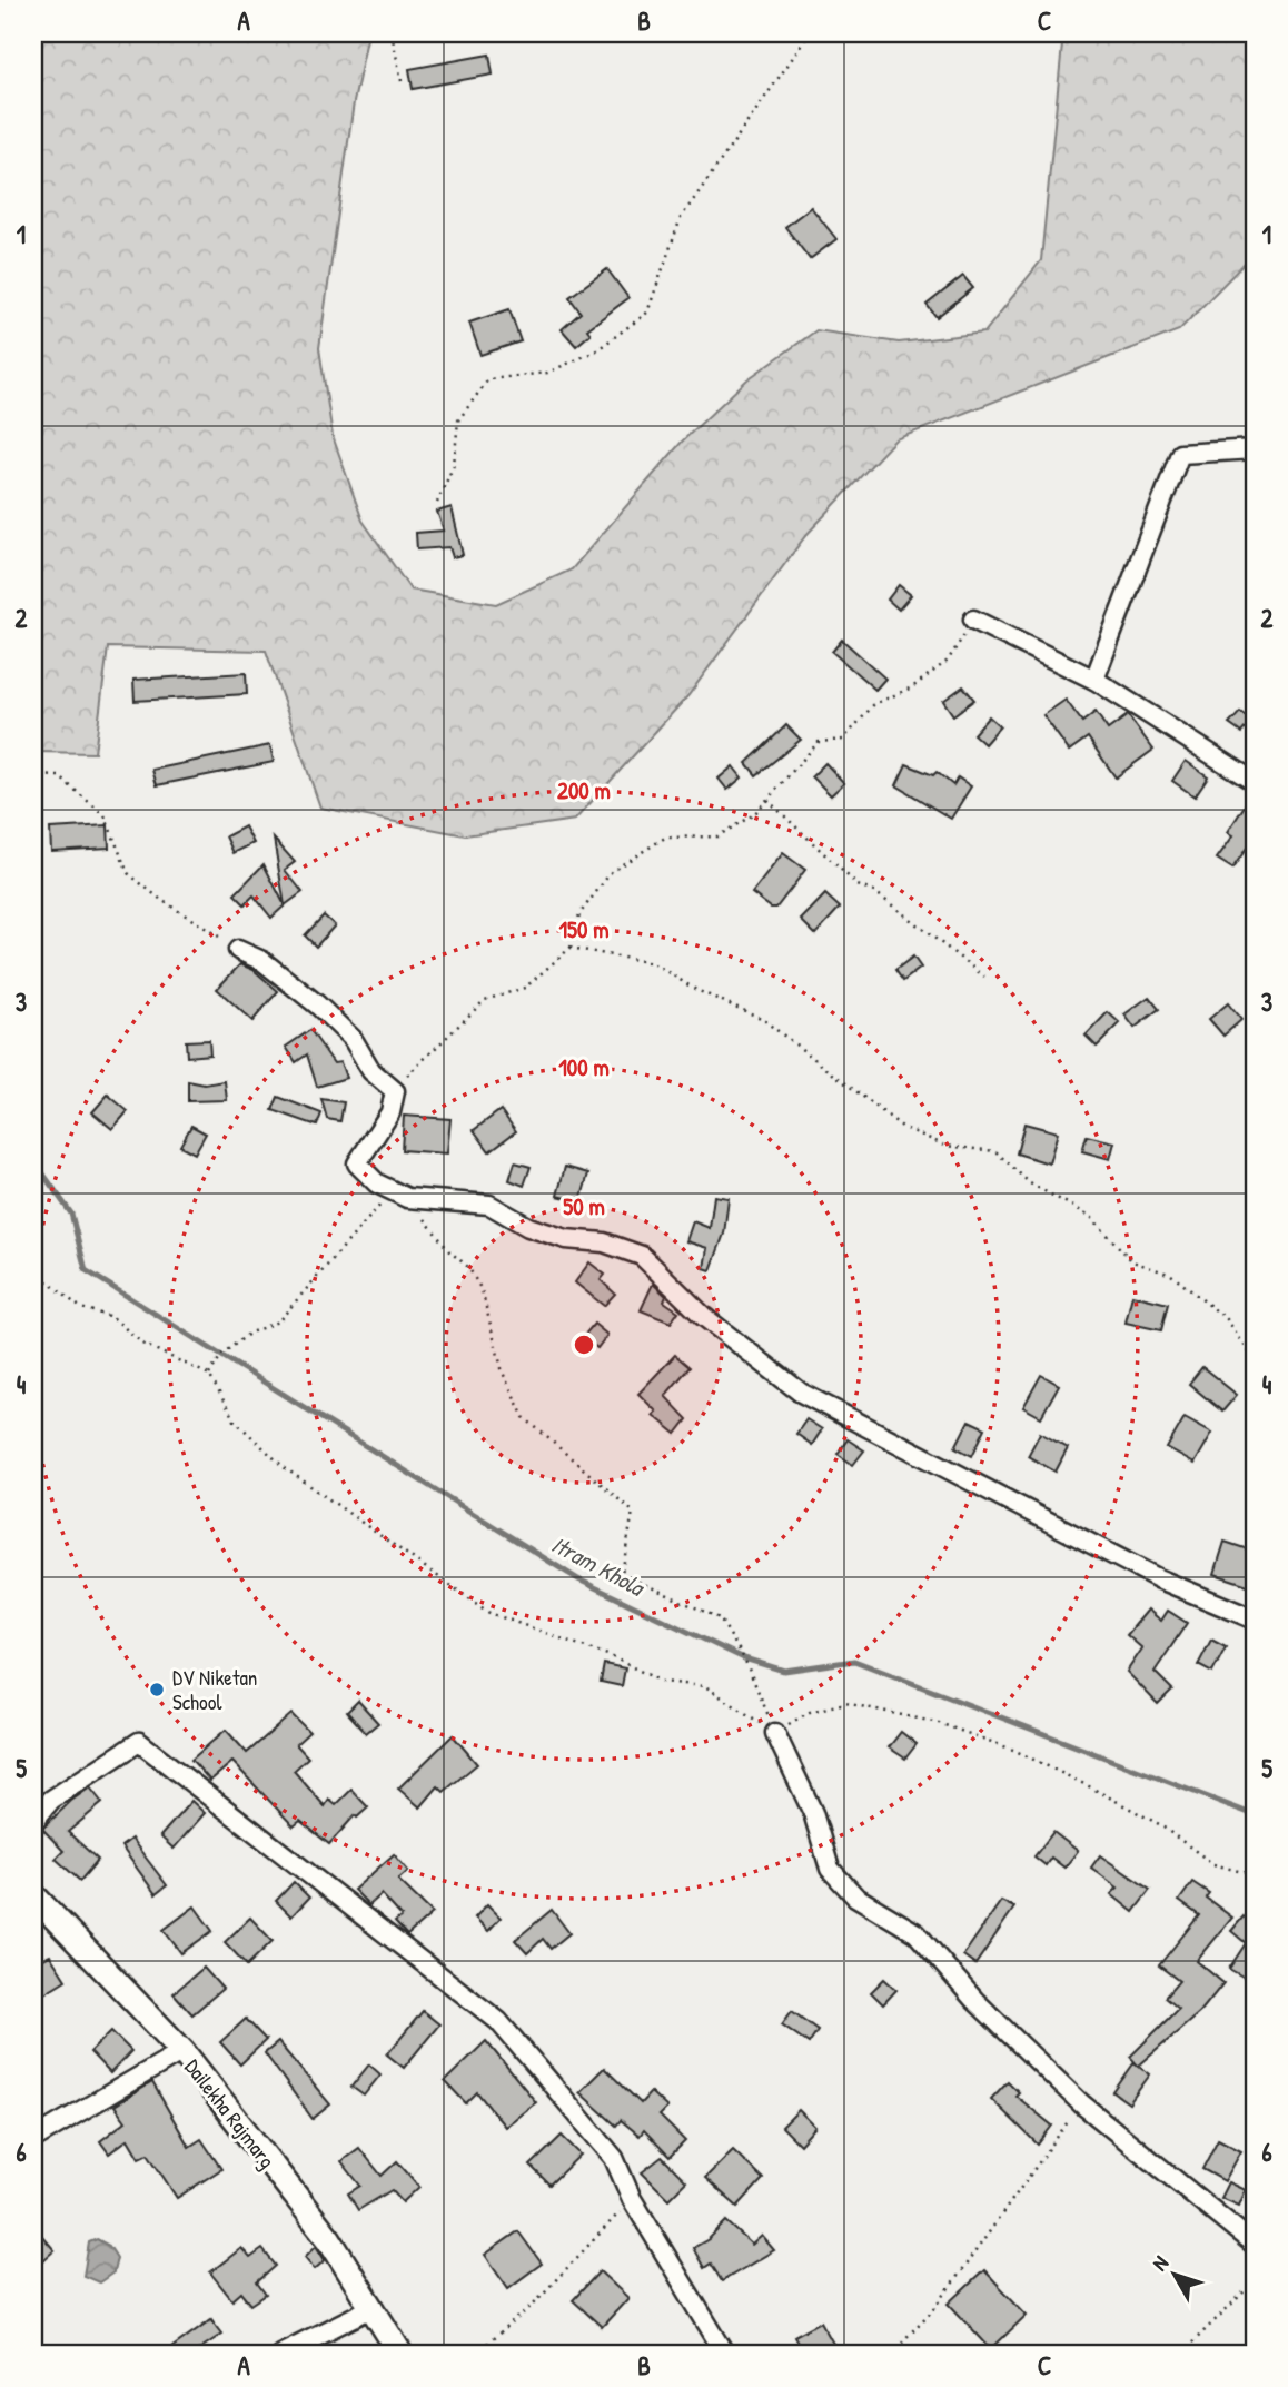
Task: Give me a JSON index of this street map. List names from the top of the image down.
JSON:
{
  "streets": {
    "main road": ["Dailekha Rajmarg"]
  },
  "water": ["Itram Khola"],
  "places": ["DV Niketan School"],
  "north": "top left",
  "grid": {
    "columns": ["A", "B", "C"],
    "rows": [
      "1",
      "2",
      "3",
      "4",
      "5",
      "6"
    ]
  },
  "rings": [
    "200 m",
    "150 m",
    "100 m",
    "50 m"
  ]
}
